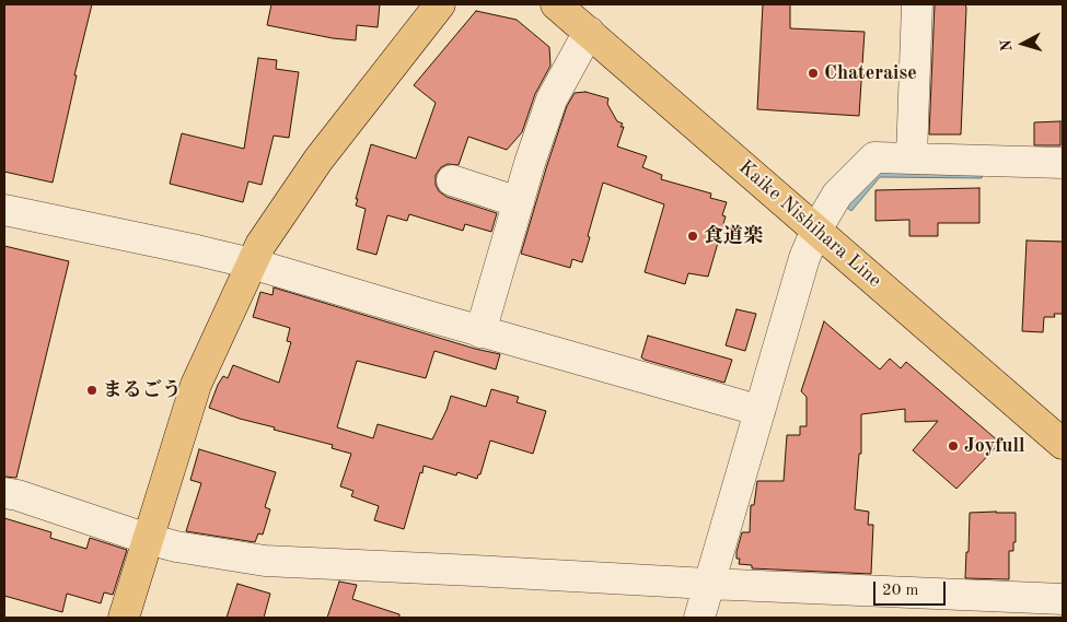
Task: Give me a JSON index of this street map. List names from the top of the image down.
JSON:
{
  "streets": {
    "main road": ["Kaike Nishihara Line"]
  },
  "places": [
    "Chateraise",
    "食道楽",
    "まるごう",
    "Joyfull"
  ],
  "scale_bar": "20 m",
  "north": "left"
}
